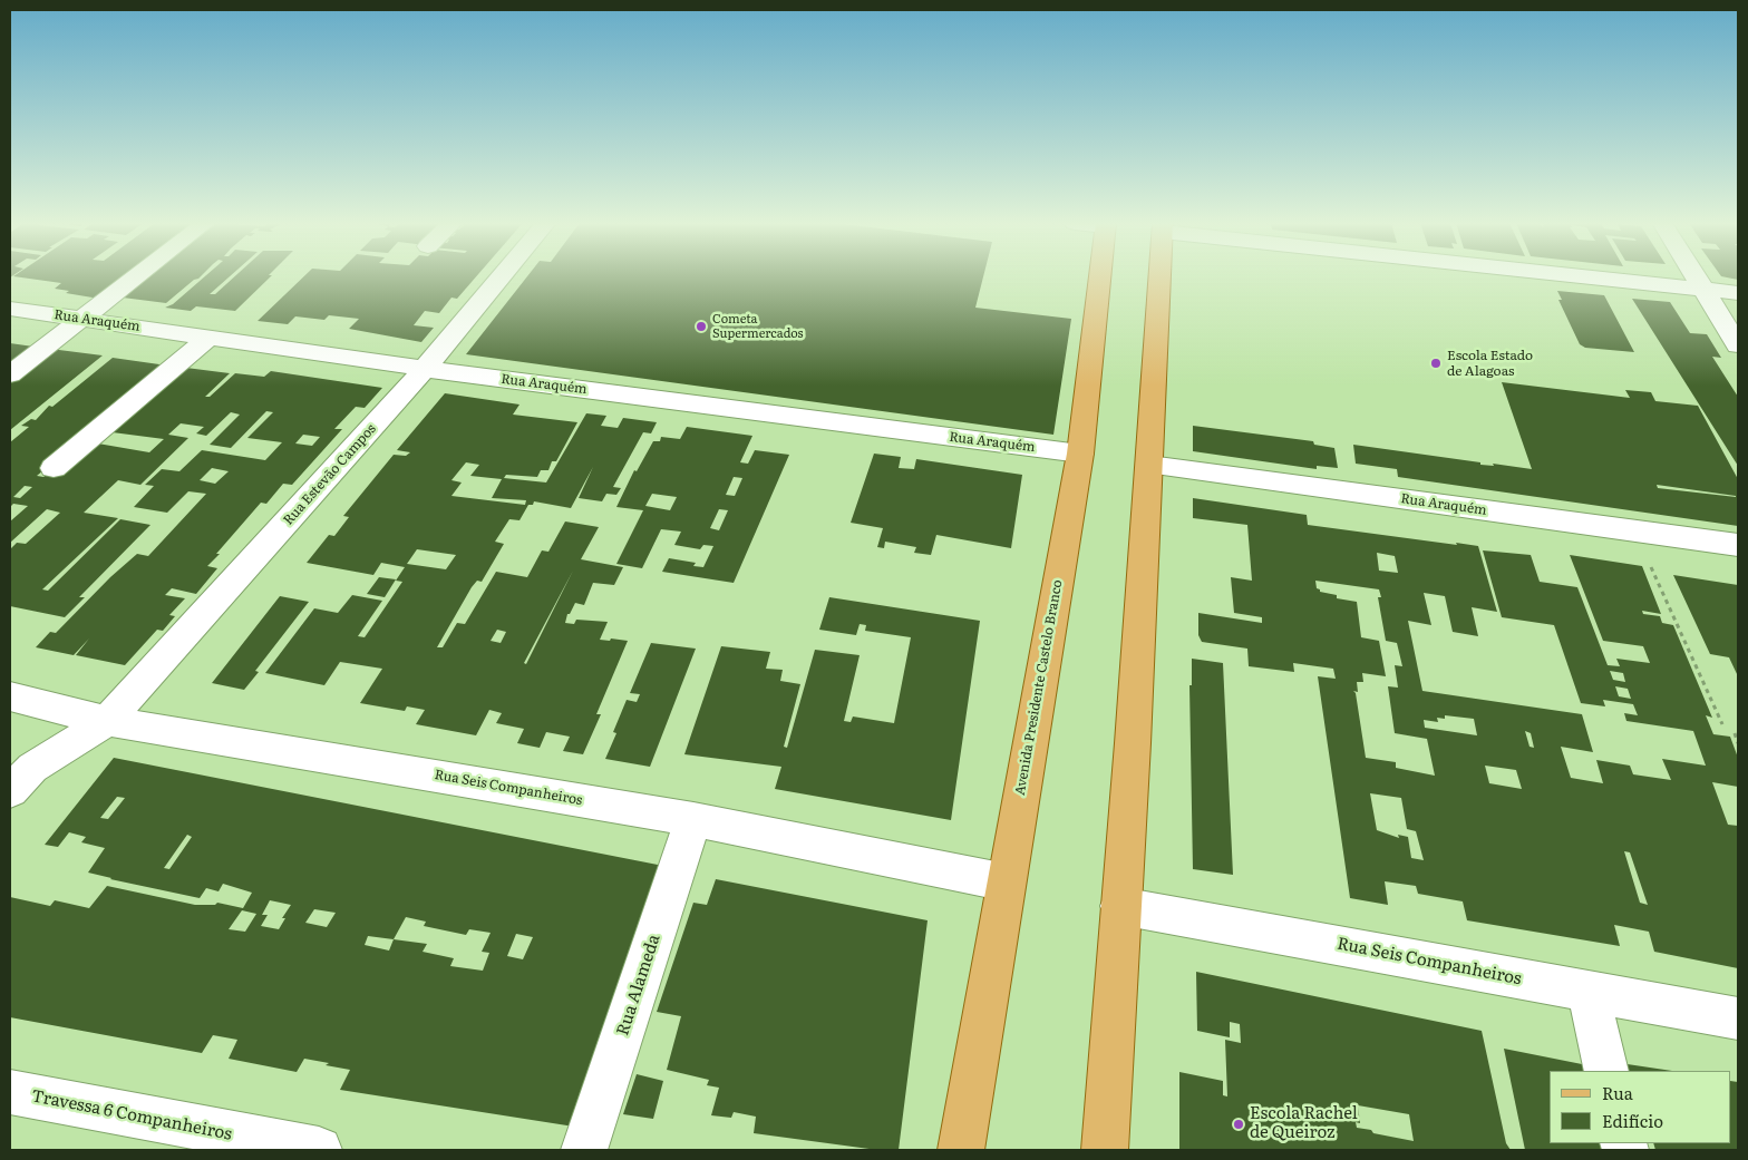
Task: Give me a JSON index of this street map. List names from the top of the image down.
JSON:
{
  "streets": {
    "main road": ["Avenida Presidente Castelo Branco"],
    "street": [
      "Rua Araquém",
      "Rua Estevão Campos",
      "Rua Seis Companheiros",
      "Rua Alameda",
      "Travessa 6 Companheiros"
    ]
  },
  "crossings": [
    ["Rua Araquém", "Rua Estevão Campos"],
    ["Rua Araquém", "Avenida Presidente Castelo Branco"],
    ["Rua Estevão Campos", "Rua Seis Companheiros"],
    ["Avenida Presidente Castelo Branco", "Rua Seis Companheiros"],
    ["Rua Seis Companheiros", "Rua Alameda"]
  ],
  "places": ["Cometa Supermercados", "Escola Estado de Alagoas", "Escola Rachel de Queiroz"],
  "legend": ["Rua", "Edifício"]
}
